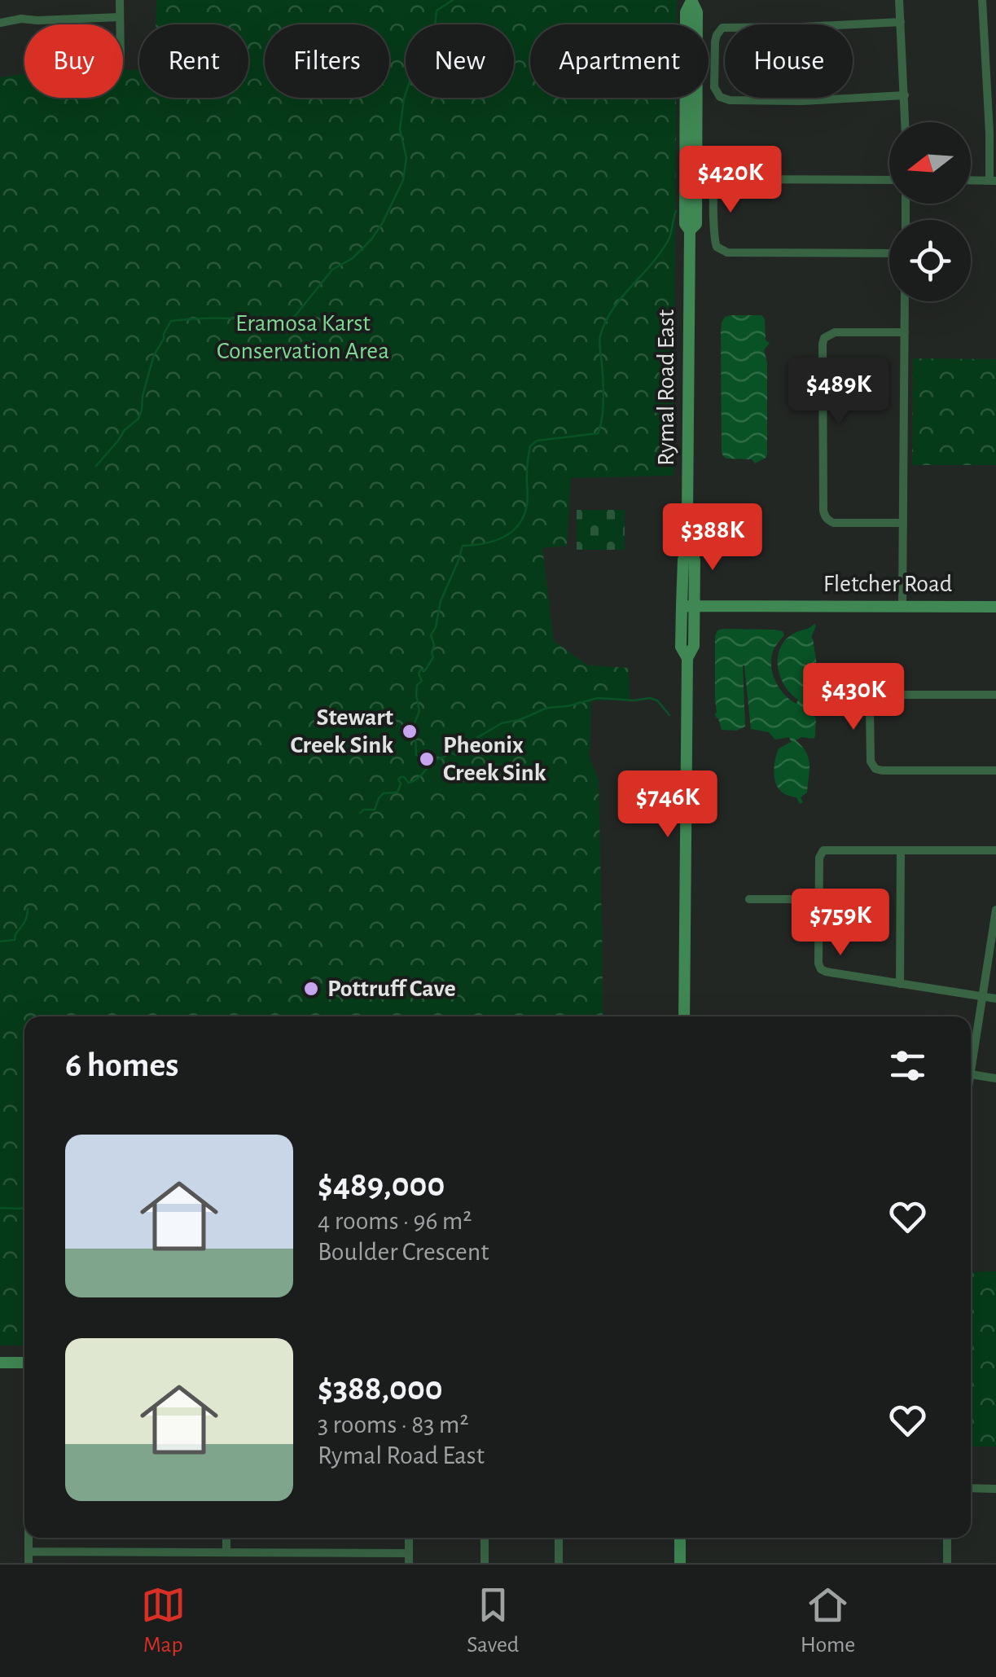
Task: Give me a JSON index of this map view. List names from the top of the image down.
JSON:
{
  "streets": {
    "main road": ["Rymal Road East", "Fletcher Road"]
  },
  "crossings": [
    ["Rymal Road East", "Fletcher Road"]
  ],
  "parks": ["Eramosa Karst Conservation Area"],
  "places": ["Stewart Creek Sink", "Pheonix Creek Sink", "Pottruff Cave"],
  "north": "left",
  "page": {
    "chip": [
      "Buy",
      "Rent",
      "Filters",
      "New",
      "Apartment",
      "House"
    ],
    "price": [
      "$420K",
      "$489K",
      "$388K",
      "$430K",
      "$746K",
      "$759K"
    ],
    "heading": "6 homes",
    "list": [
      {
        "name": "$489,000",
        "note": "4 rooms · 96 m² · Boulder Crescent"
      },
      {
        "name": "$388,000",
        "note": "3 rooms · 83 m² · Rymal Road East"
      }
    ],
    "tabs": ["Map", "Saved", "Home"]
  }
}
